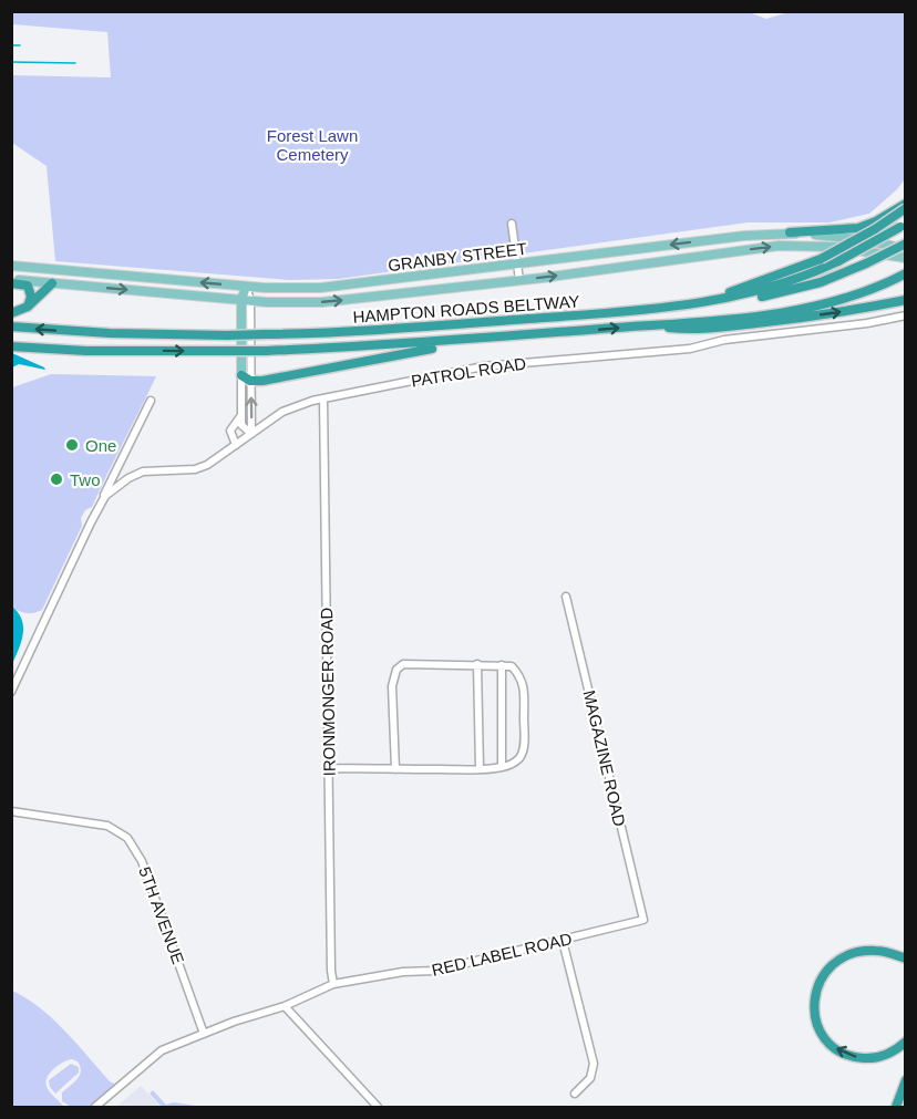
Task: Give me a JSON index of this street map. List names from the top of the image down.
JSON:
{
  "streets": {
    "highway": ["HAMPTON ROADS BELTWAY"],
    "main road": ["GRANBY STREET"],
    "street": [
      "PATROL ROAD",
      "IRONMONGER ROAD",
      "MAGAZINE ROAD",
      "5TH AVENUE",
      "RED LABEL ROAD"
    ]
  },
  "crossings": [
    ["PATROL ROAD", "IRONMONGER ROAD"],
    ["IRONMONGER ROAD", "RED LABEL ROAD"],
    ["MAGAZINE ROAD", "RED LABEL ROAD"]
  ],
  "parks": ["Forest Lawn Cemetery"],
  "places": ["One", "Two"]
}
